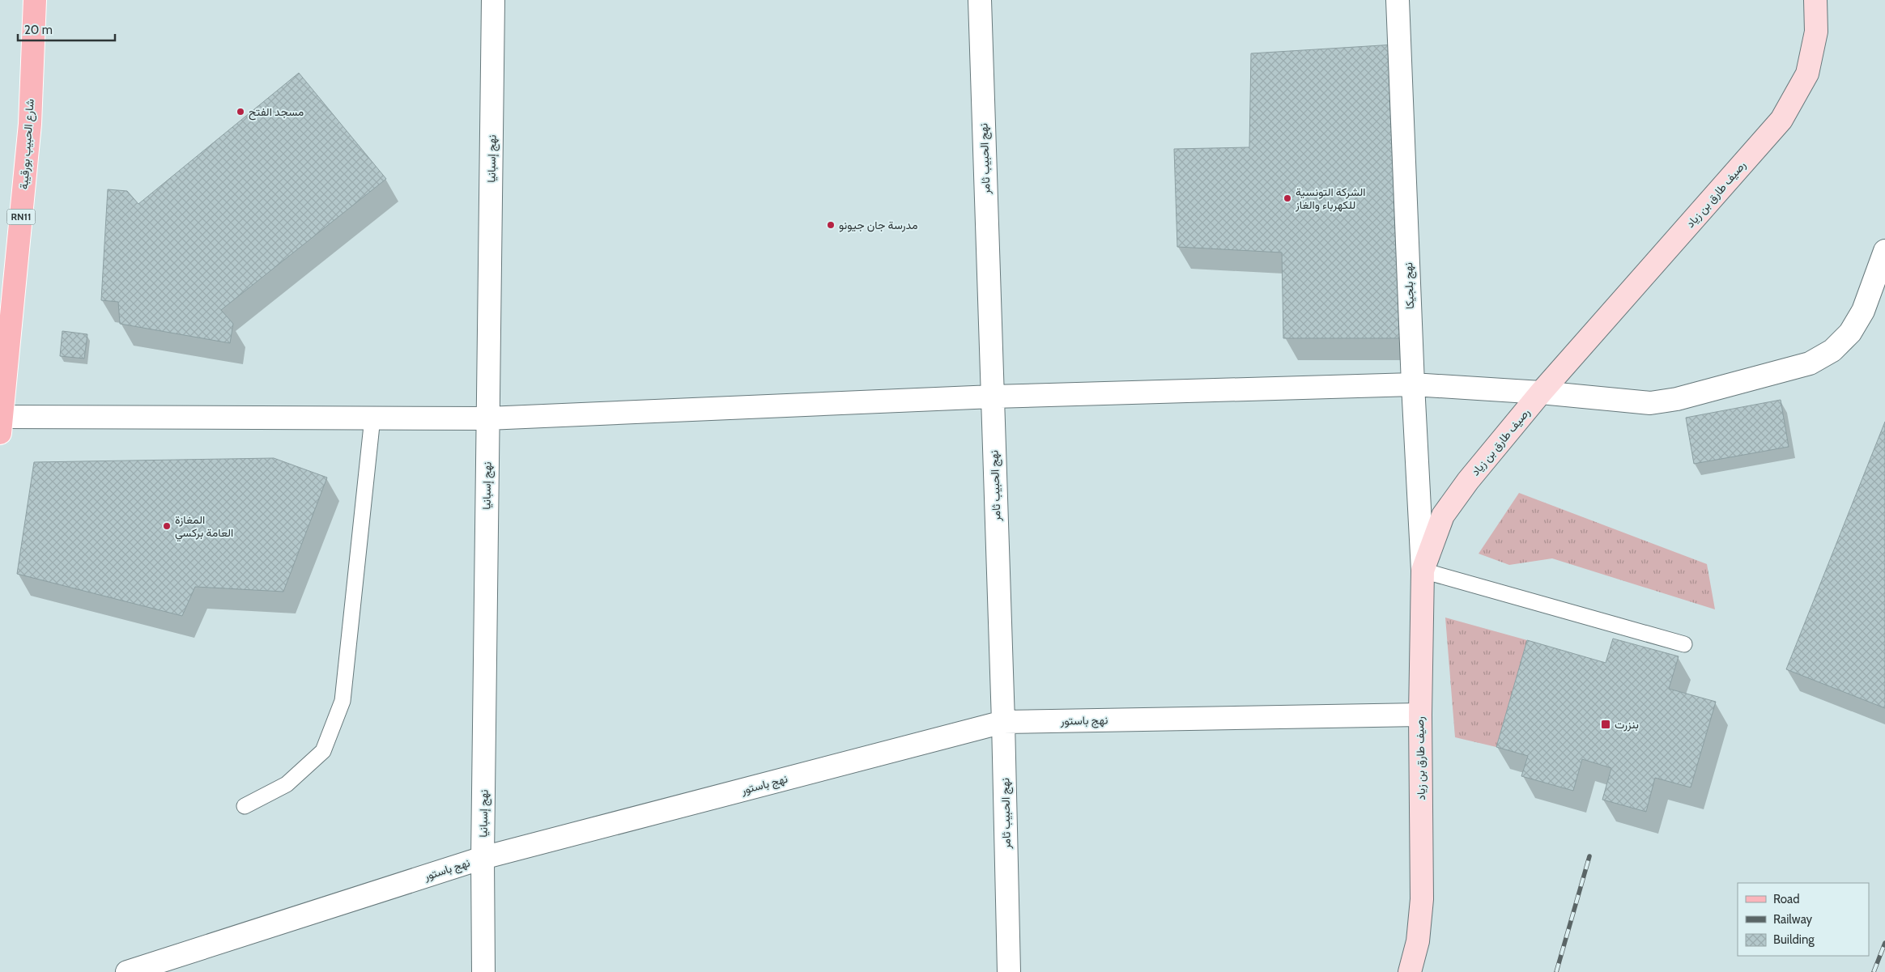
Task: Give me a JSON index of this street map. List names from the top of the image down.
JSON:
{
  "streets": {
    "main road": ["شارع الحبيب بورقيبة", "رصيف طارق بن زياد", "RN11"],
    "street": [
      "نهج إسبانيا",
      "نهج الحبيب ثامر",
      "نهج بلجيكا",
      "نهج باستور"
    ]
  },
  "crossings": [
    ["نهج إسبانيا", "نهج باستور"],
    ["نهج الحبيب ثامر", "نهج باستور"],
    ["رصيف طارق بن زياد", "نهج بلجيكا"],
    ["رصيف طارق بن زياد", "نهج باستور"]
  ],
  "places": {
    "other": [
      "مسجد الفتح",
      "الشركة التونسية للكهرباء والغاز",
      "مدرسة جان جيونو",
      "المغازة العامة بركسي"
    ],
    "transit": ["بنزرت"]
  },
  "legend": ["Road", "Railway", "Building"],
  "scale_bar": "20 m"
}
